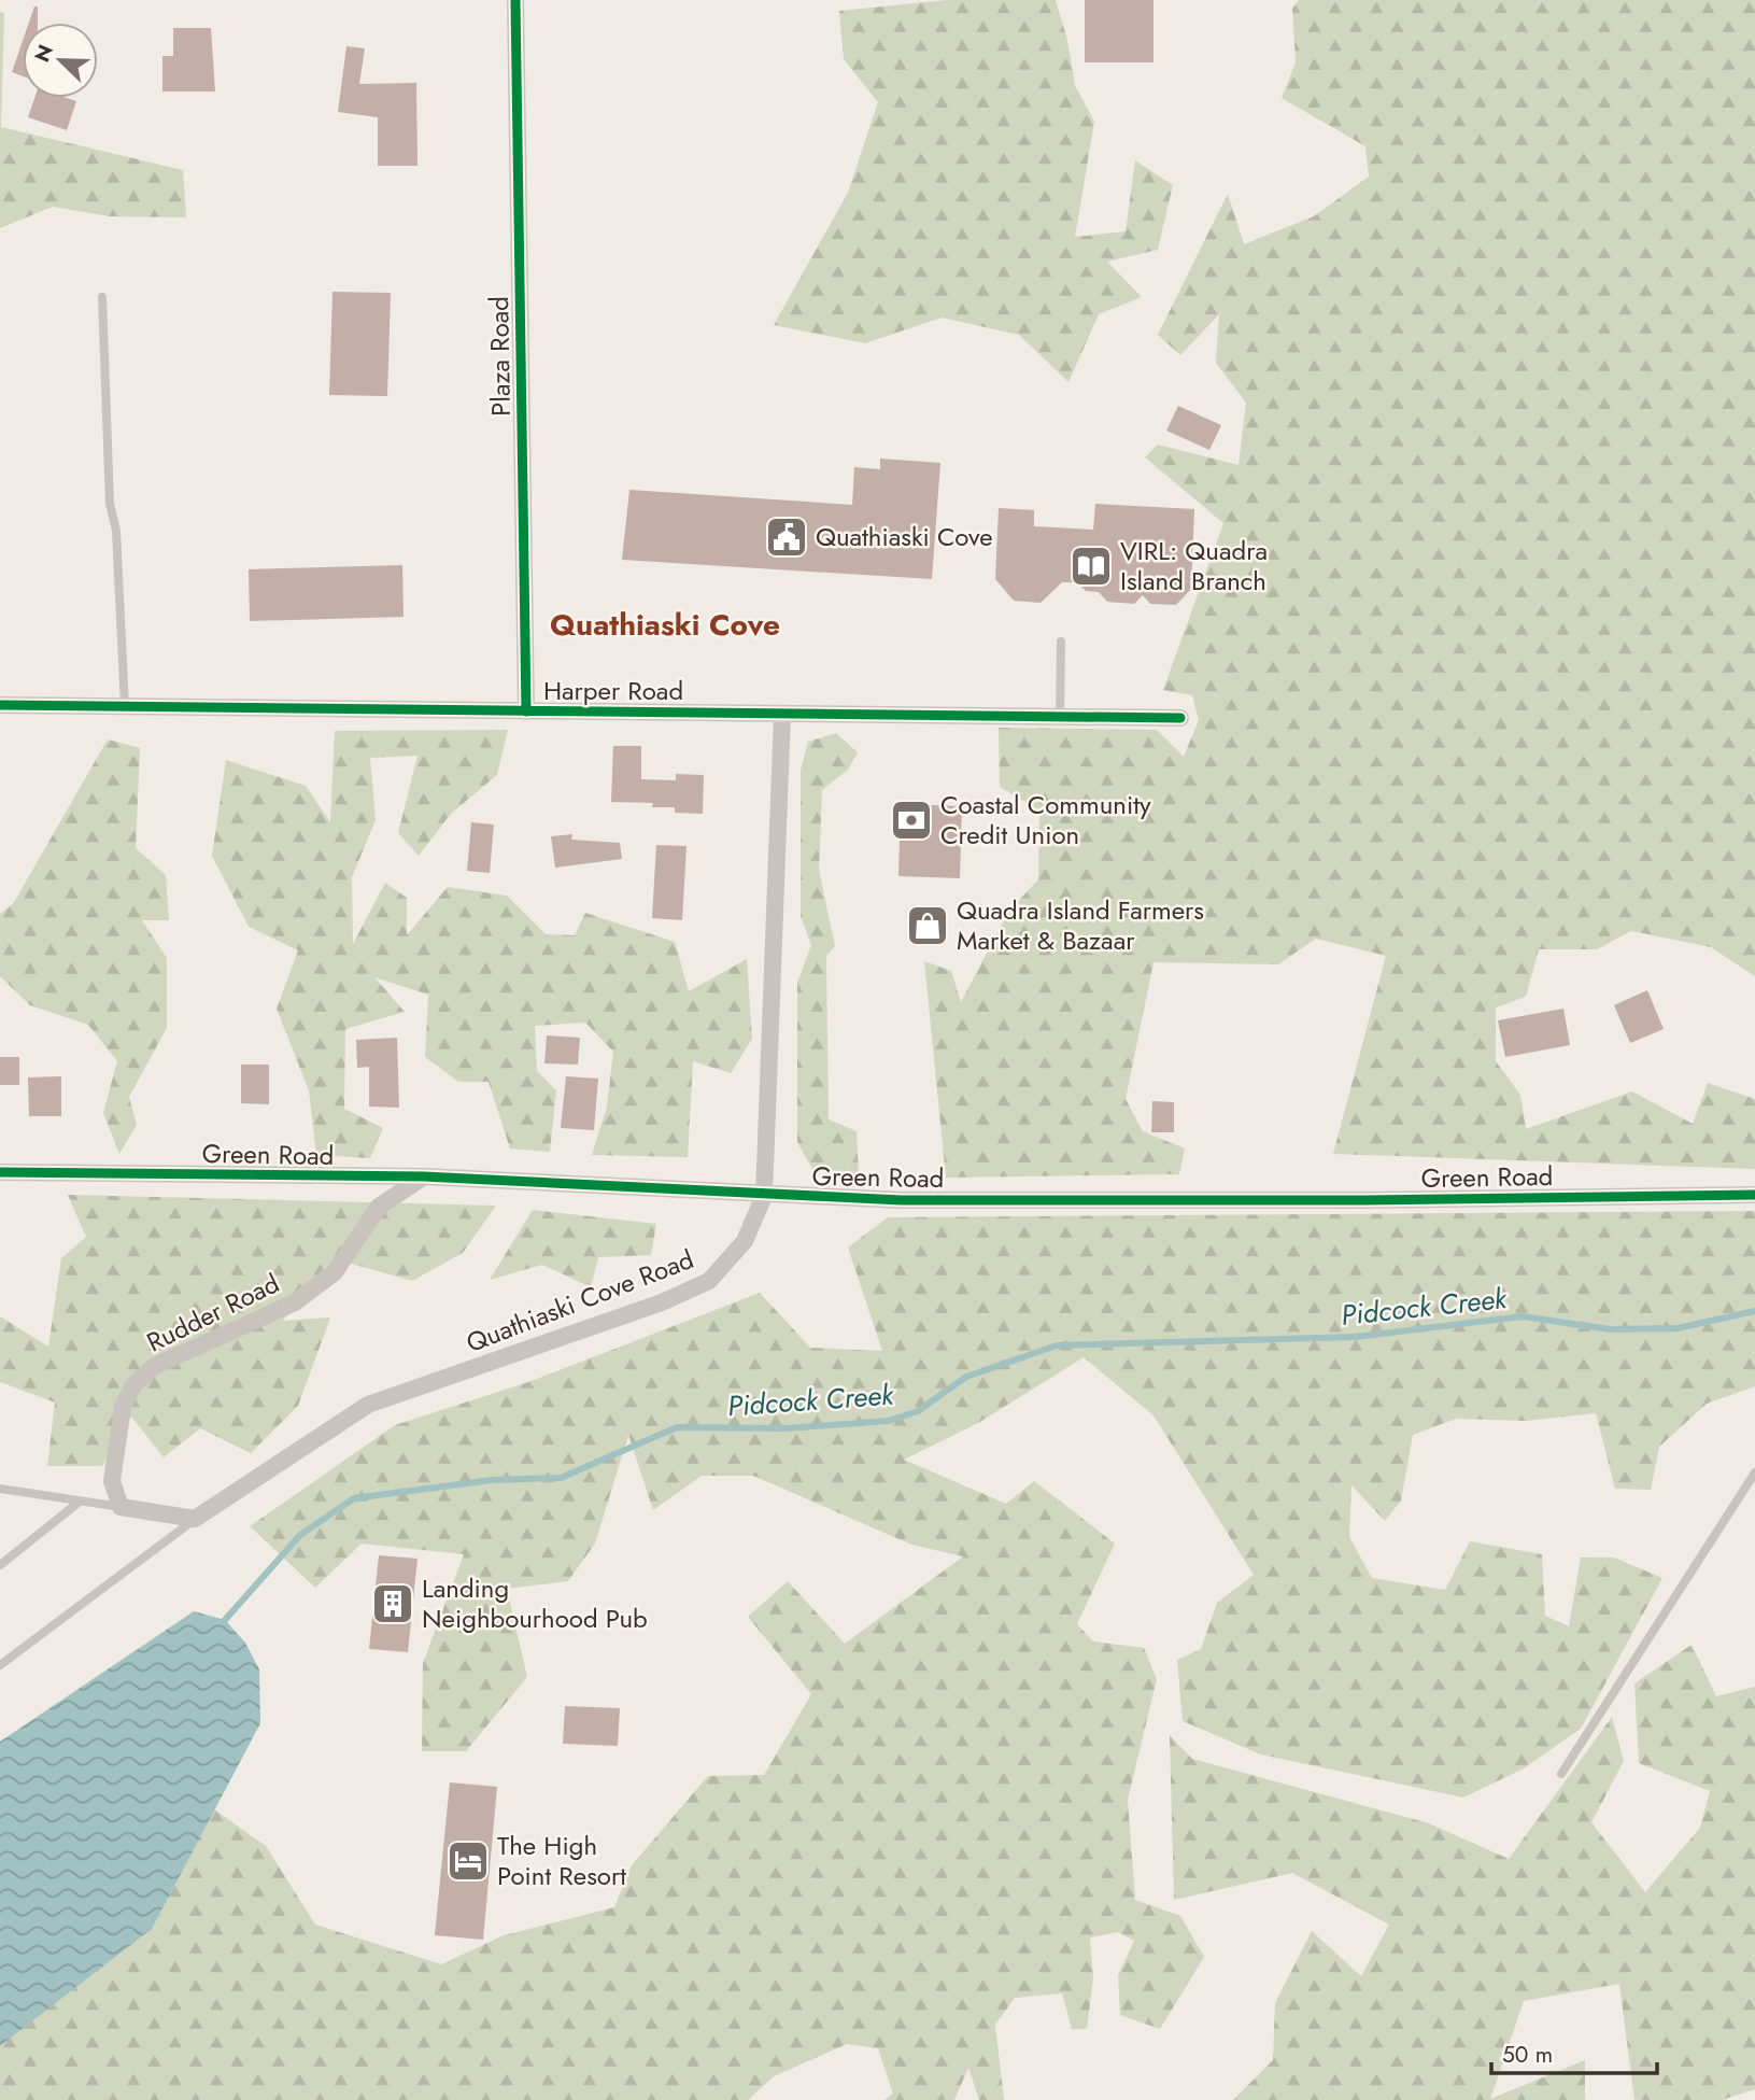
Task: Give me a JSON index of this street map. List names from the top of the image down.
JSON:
{
  "streets": {
    "street": [
      "Plaza Road",
      "Harper Road",
      "Green Road",
      "Quathiaski Cove Road",
      "Rudder Road"
    ]
  },
  "crossings": [
    ["Plaza Road", "Harper Road"],
    ["Harper Road", "Quathiaski Cove Road"],
    ["Green Road", "Quathiaski Cove Road"],
    ["Green Road", "Rudder Road"]
  ],
  "districts": ["Quathiaski Cove"],
  "water": ["Pidcock Creek"],
  "places": {
    "public building": ["Quathiaski Cove"],
    "library": ["VIRL: Quadra Island Branch"],
    "bank": ["Coastal Community Credit Union"],
    "shop": ["Quadra Island Farmers Market & Bazaar"],
    "building": ["Landing Neighbourhood Pub"],
    "hotel": ["The High Point Resort"]
  },
  "scale_bar": "50 m",
  "north": "top left"
}
